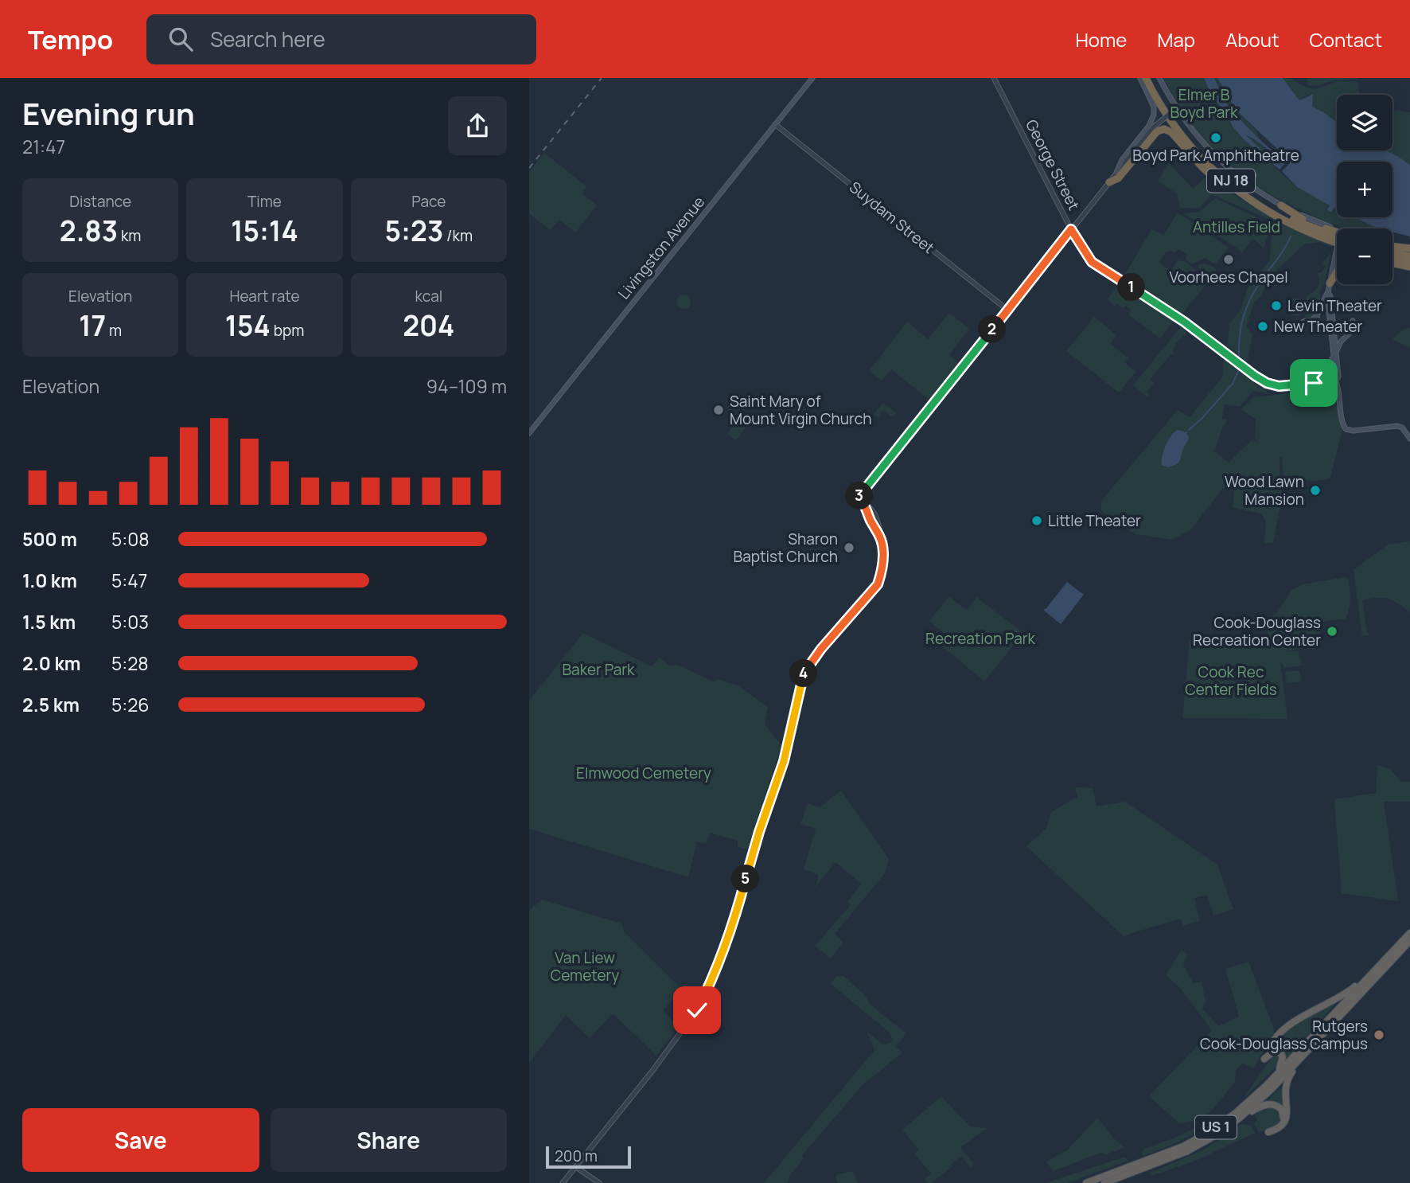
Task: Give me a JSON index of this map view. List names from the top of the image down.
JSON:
{
  "streets": {
    "highway": ["NJ 18", "US 1"],
    "main road": ["Livingston Avenue"],
    "street": ["George Street", "Suydam Street"]
  },
  "crossings": [
    ["Suydam Street", "Livingston Avenue"]
  ],
  "parks": [
    "Elmer B Boyd Park",
    "Antilles Field",
    "Recreation Park",
    "Baker Park",
    "Cook Rec Center Fields",
    "Elmwood Cemetery",
    "Van Liew Cemetery"
  ],
  "places": [
    "Boyd Park Amphitheatre",
    "Voorhees Chapel",
    "Levin Theater",
    "New Theater",
    "Saint Mary of Mount Virgin Church",
    "Wood Lawn Mansion",
    "Little Theater",
    "Sharon Baptist Church",
    "Cook-Douglass Recreation Center",
    "Rutgers Cook-Douglass Campus"
  ],
  "scale_bar": "200 m",
  "page": {
    "header": "Tempo",
    "search": "Search here",
    "nav": [
      "Home",
      "Map",
      "About",
      "Contact"
    ],
    "heading": ["Evening run", "21:47"],
    "map_buttons": ["+", "−"],
    "stats": [
      ["Distance", "2.83 km"],
      ["Time", "15:14"],
      ["Pace", "5:23 /km"],
      ["Elevation", "17 m"],
      ["Heart rate", "154 bpm"],
      ["kcal", "204"]
    ],
    "pins": [
      "1",
      "2",
      "3",
      "4",
      "5"
    ],
    "chart": ["Elevation", "94–109 m"],
    "list": [
      {
        "name": "500 m",
        "note": "5:08"
      },
      {
        "name": "1.0 km",
        "note": "5:47"
      },
      {
        "name": "1.5 km",
        "note": "5:03"
      },
      {
        "name": "2.0 km",
        "note": "5:28"
      },
      {
        "name": "2.5 km",
        "note": "5:26"
      }
    ],
    "buttons": ["Save", "Share"],
    "scale": "200 m"
  }
}
